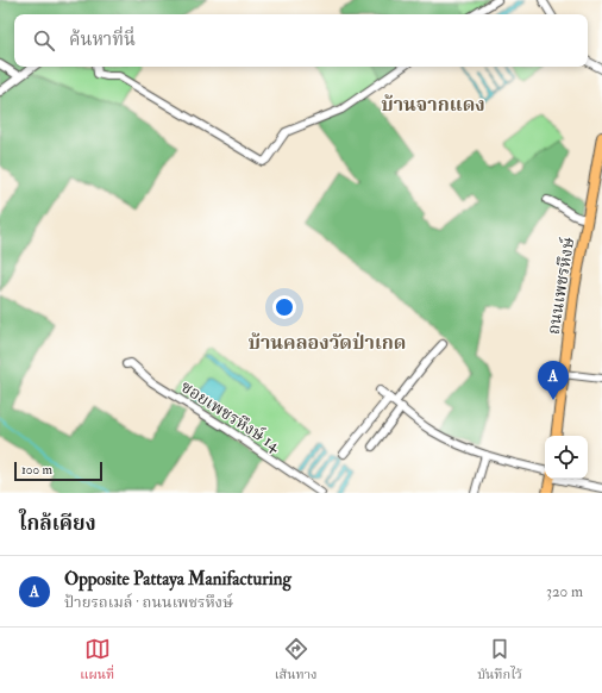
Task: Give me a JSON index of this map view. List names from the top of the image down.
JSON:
{
  "streets": {
    "main road": ["ถนนเพชรหึงษ์"],
    "street": ["ซอยเพชรหึงษ์ 14"]
  },
  "districts": ["บ้านจากแดง", "บ้านคลองวัดป่าเกด"],
  "scale_bar": "100 m",
  "page": {
    "search": "ค้นหาที่นี่",
    "pins": "A",
    "scale": "100 m",
    "heading": "ใกล้เคียง",
    "list": [
      {
        "mark": "A",
        "name": "Opposite Pattaya Manifacturing",
        "note": "ป้ายรถเมล์ · ถนนเพชรหึงษ์",
        "value": "320 m"
      }
    ],
    "nav": ["แผนที่", "เส้นทาง", "บันทึกไว้"]
  }
}
